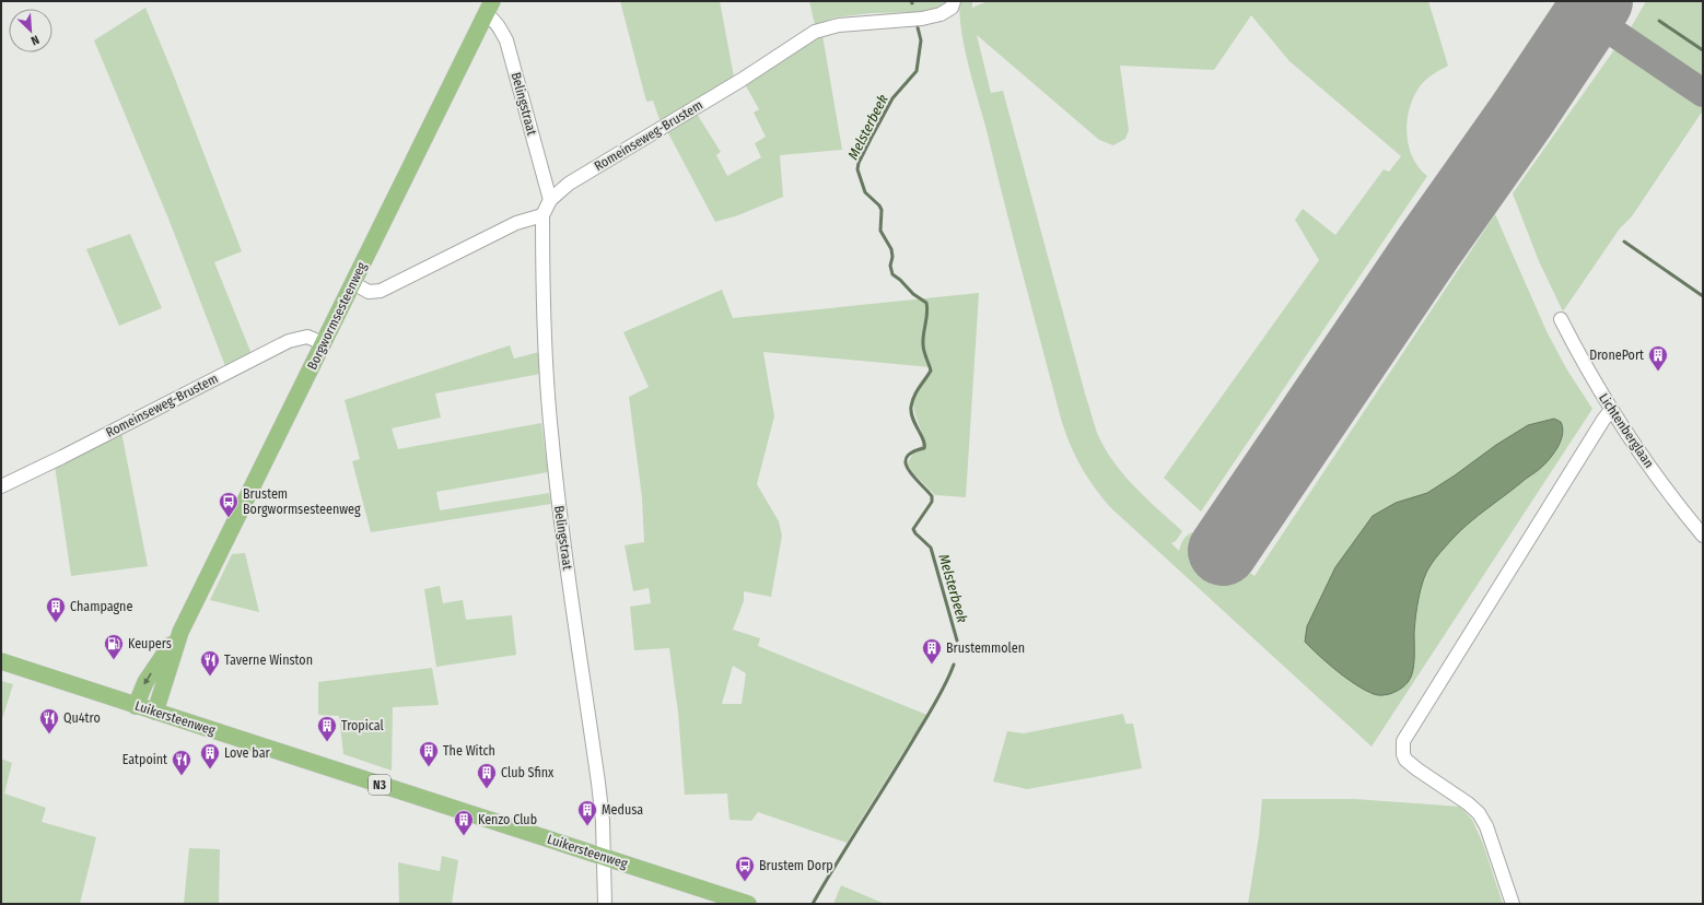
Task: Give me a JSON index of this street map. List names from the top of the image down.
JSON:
{
  "streets": {
    "main road": ["Borgwormsesteenweg", "Luikersteenweg", "N3"],
    "street": ["Belingstraat", "Romeinseweg-Brustem", "Lichtenberglaan"]
  },
  "crossings": [
    ["Belingstraat", "Romeinseweg-Brustem"],
    ["Belingstraat", "Borgwormsesteenweg"],
    ["Belingstraat", "Luikersteenweg"],
    ["Romeinseweg-Brustem", "Borgwormsesteenweg"],
    ["Borgwormsesteenweg", "Luikersteenweg"]
  ],
  "water": ["Melsterbeek"],
  "places": {
    "building": [
      "DronePort",
      "Champagne",
      "Brustemmolen",
      "Tropical",
      "The Witch",
      "Love bar",
      "Club Sfinx",
      "Medusa",
      "Kenzo Club"
    ],
    "bus stop": ["Brustem Borgwormsesteenweg", "Brustem Dorp"],
    "fuel station": ["Keupers"],
    "restaurant": ["Taverne Winston", "Qu4tro", "Eatpoint"]
  },
  "north": "bottom right"
}
